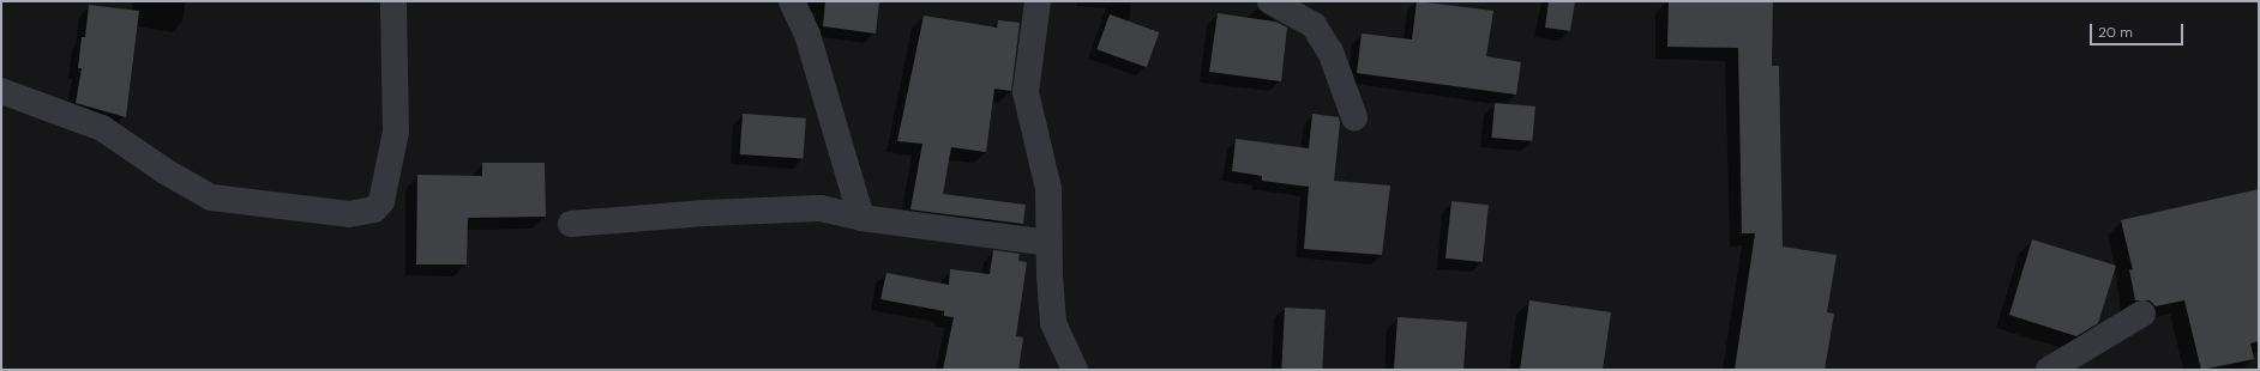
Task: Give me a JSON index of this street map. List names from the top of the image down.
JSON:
{
  "scale_bar": "20 m"
}
